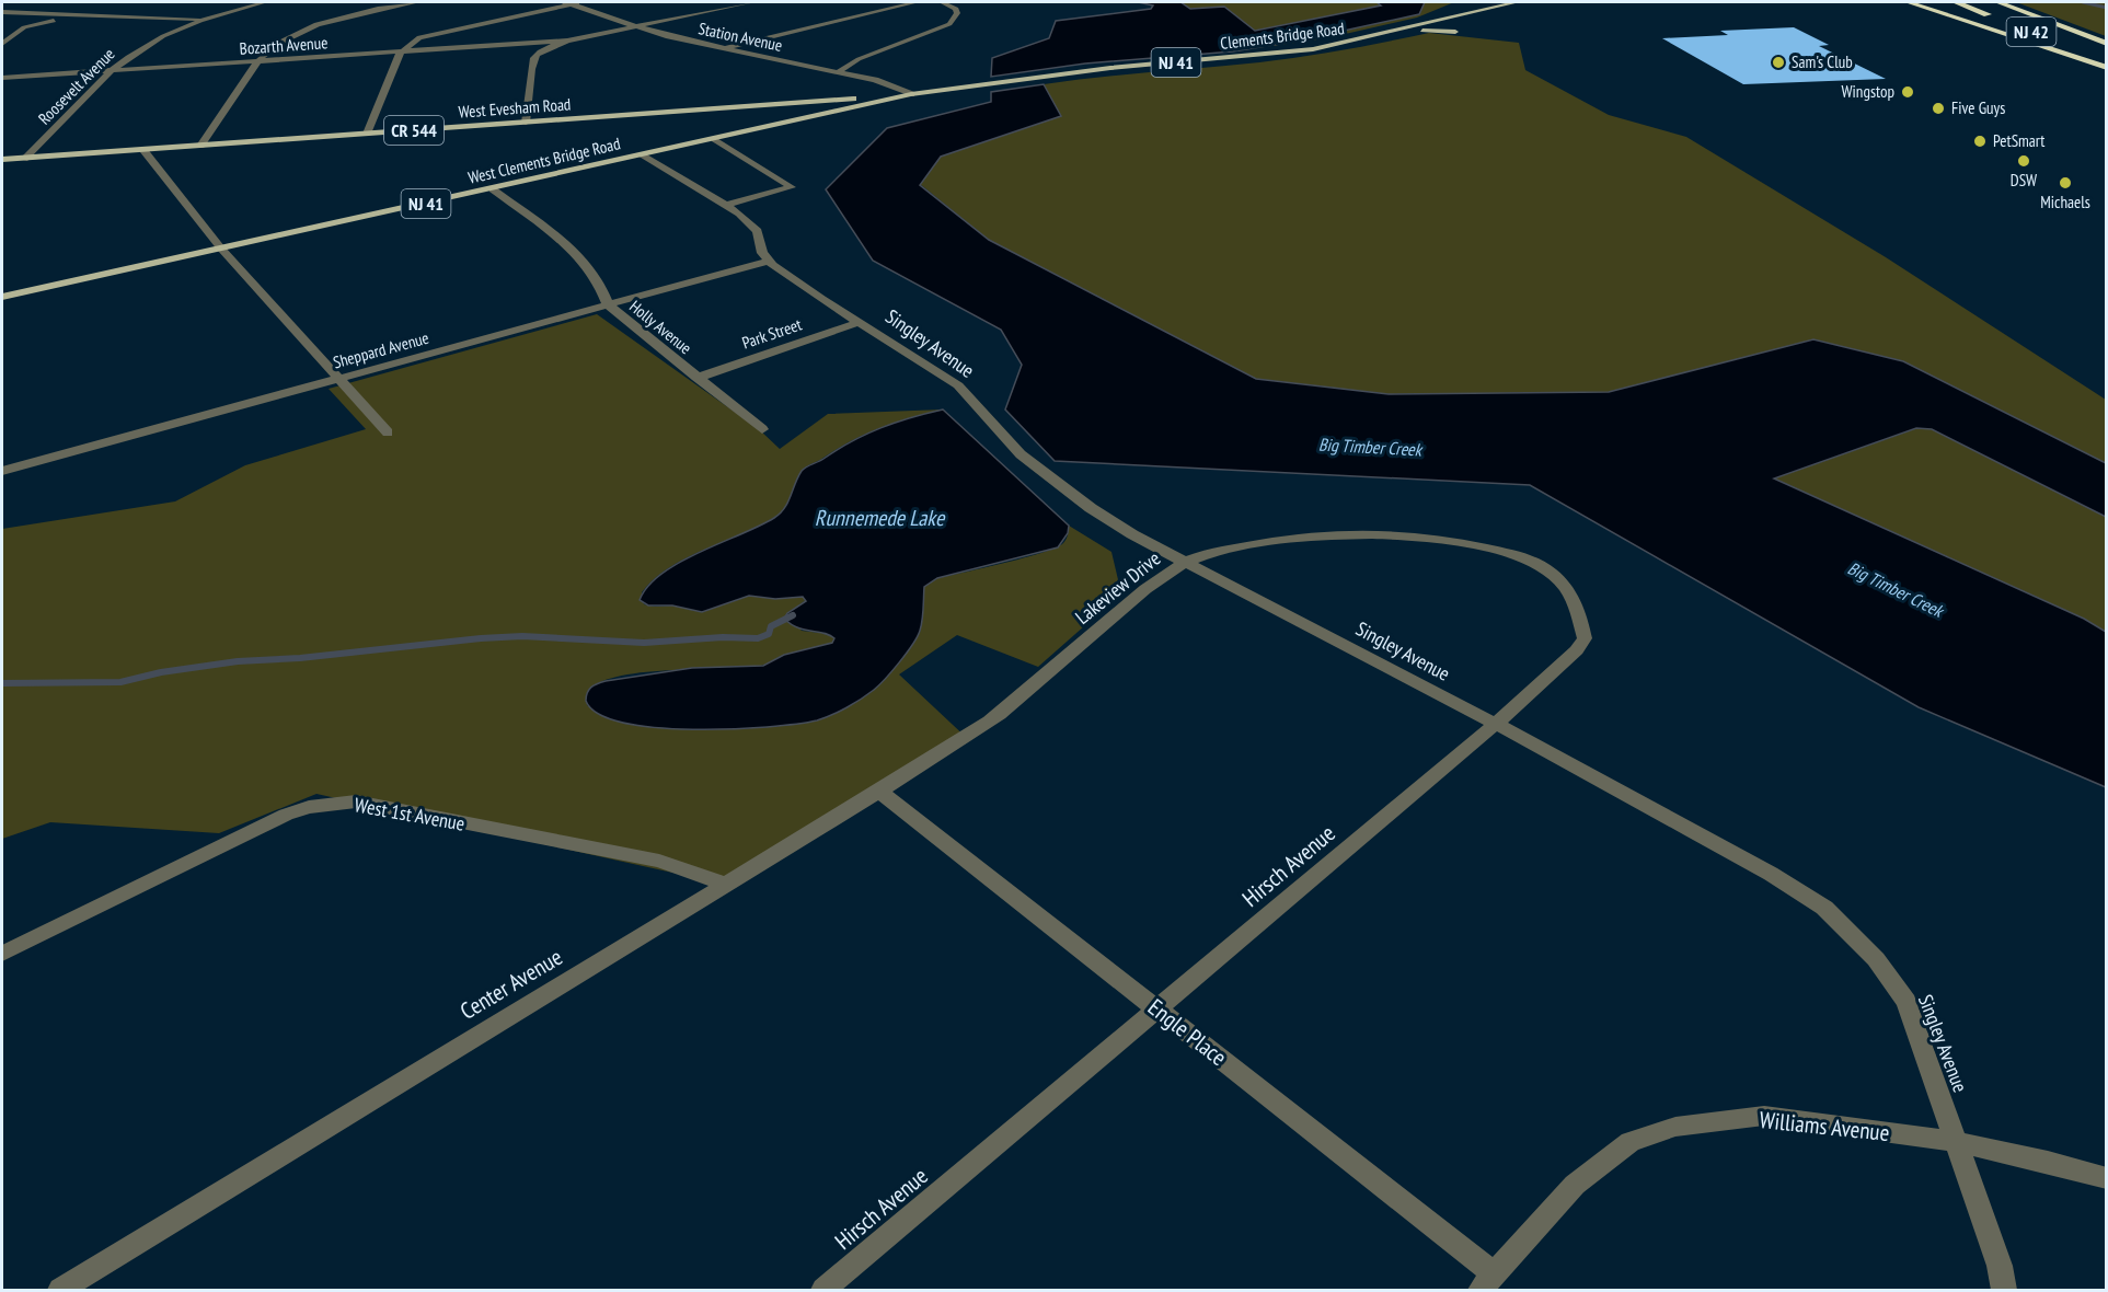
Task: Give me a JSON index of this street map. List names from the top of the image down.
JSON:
{
  "streets": {
    "highway": ["NJ 42"],
    "main road": [
      "Clements Bridge Road",
      "NJ 41",
      "West Evesham Road",
      "CR 544",
      "West Clements Bridge Road"
    ],
    "street": [
      "Station Avenue",
      "Bozarth Avenue",
      "Roosevelt Avenue",
      "Holly Avenue",
      "Park Street",
      "Singley Avenue",
      "Sheppard Avenue",
      "Lakeview Drive",
      "West 1st Avenue",
      "Hirsch Avenue",
      "Center Avenue",
      "Engle Place",
      "Williams Avenue"
    ]
  },
  "crossings": [
    ["Clements Bridge Road", "West Clements Bridge Road"],
    ["Station Avenue", "West Evesham Road"],
    ["Station Avenue", "West Clements Bridge Road"],
    ["Bozarth Avenue", "Roosevelt Avenue"],
    ["Roosevelt Avenue", "West Evesham Road"],
    ["West Evesham Road", "West Clements Bridge Road"],
    ["West Clements Bridge Road", "Holly Avenue"],
    ["Holly Avenue", "Park Street"],
    ["Holly Avenue", "Sheppard Avenue"],
    ["Park Street", "Singley Avenue"],
    ["Singley Avenue", "Sheppard Avenue"],
    ["Singley Avenue", "Lakeview Drive"],
    ["Singley Avenue", "Hirsch Avenue"],
    ["Singley Avenue", "Williams Avenue"],
    ["Lakeview Drive", "Hirsch Avenue"],
    ["Lakeview Drive", "Center Avenue"],
    ["West 1st Avenue", "Center Avenue"],
    ["Hirsch Avenue", "Engle Place"],
    ["Center Avenue", "Engle Place"],
    ["Engle Place", "Williams Avenue"]
  ],
  "water": ["Big Timber Creek", "Runnemede Lake"],
  "places": [
    "Sam's Club",
    "Wingstop",
    "Five Guys",
    "PetSmart",
    "DSW",
    "Michaels"
  ]
}
